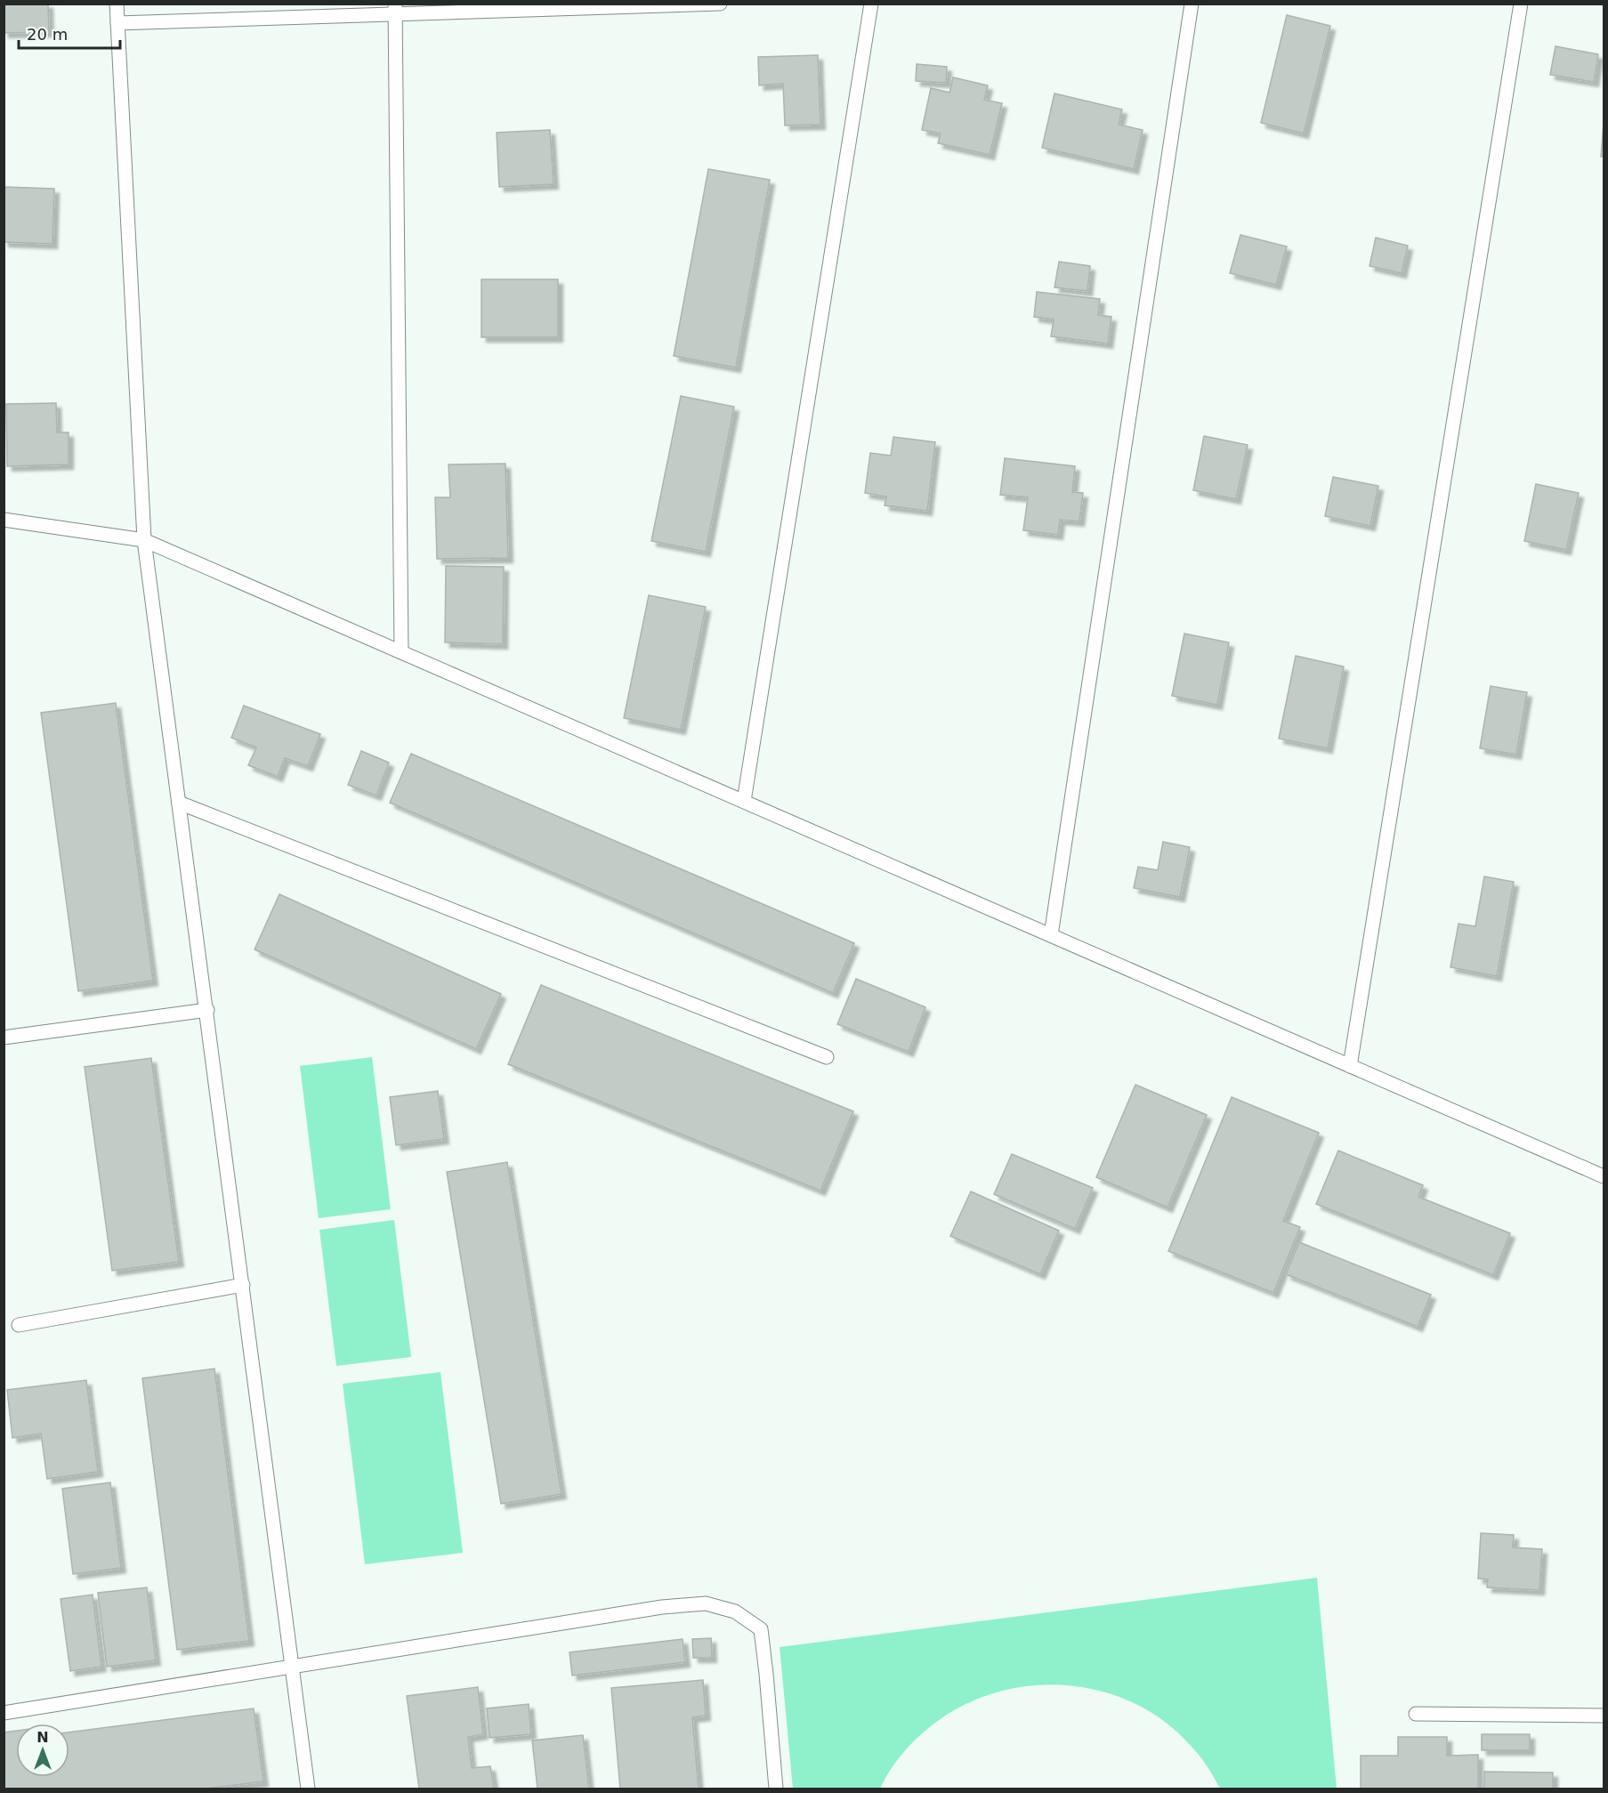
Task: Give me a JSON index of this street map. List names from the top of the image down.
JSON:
{
  "scale_bar": "20 m",
  "north": "top"
}
